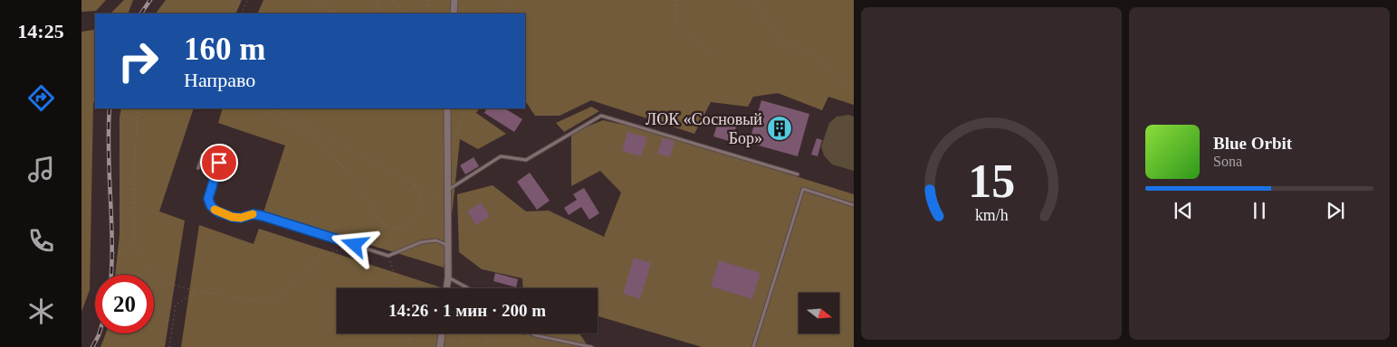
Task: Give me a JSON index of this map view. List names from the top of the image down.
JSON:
{
  "places": {
    "building": ["ЛОК «Сосновый Бор»"]
  },
  "north": "right",
  "page": {
    "tabs": "14:25",
    "turn": ["160 m", "Направо"],
    "song": ["Blue Orbit", "Sona"],
    "limit": "20",
    "trip": "14:26 · 1 мин · 200 m",
    "gauge": ["15", "km/h"]
  }
}
